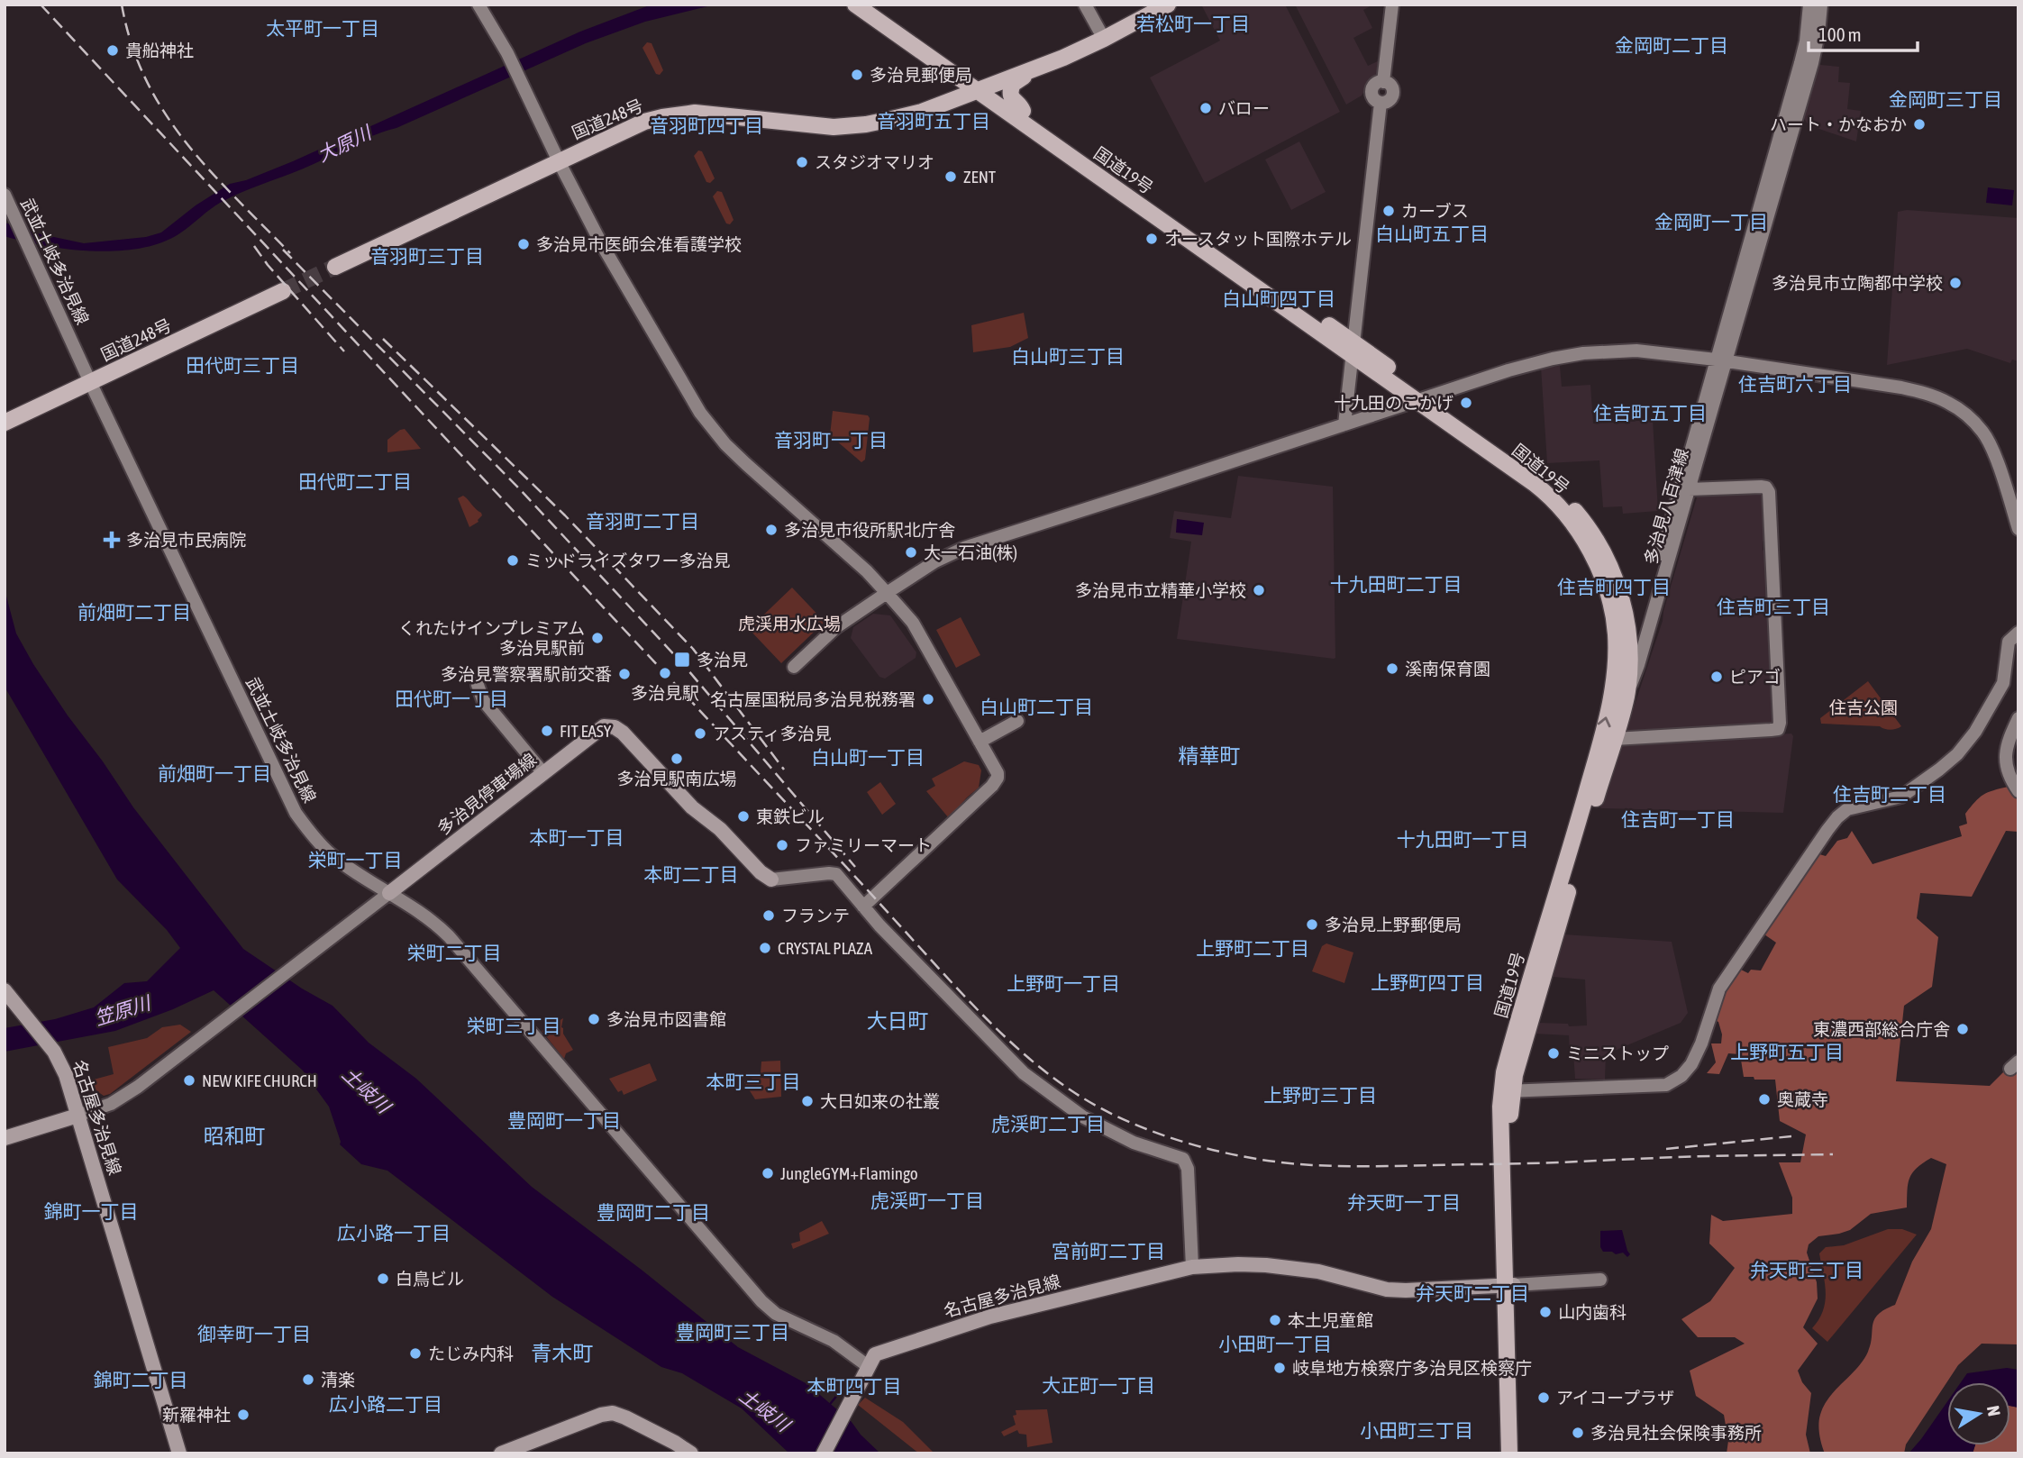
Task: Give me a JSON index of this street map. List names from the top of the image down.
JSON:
{
  "streets": {
    "highway": ["国道248号", "国道19号"],
    "main road": ["多治見停車場線", "名古屋多治見線"],
    "street": ["武並土岐多治見線", "多治見八百津線"]
  },
  "crossings": [
    ["国道248号", "国道19号"],
    ["国道248号", "武並土岐多治見線"],
    ["国道19号", "多治見八百津線"],
    ["国道19号", "名古屋多治見線"],
    ["武並土岐多治見線", "多治見停車場線"],
    ["武並土岐多治見線", "名古屋多治見線"]
  ],
  "districts": [
    "若松町一丁目",
    "太平町一丁目",
    "金岡町二丁目",
    "金岡町三丁目",
    "音羽町五丁目",
    "音羽町四丁目",
    "金岡町一丁目",
    "白山町五丁目",
    "音羽町三丁目",
    "白山町四丁目",
    "白山町三丁目",
    "田代町三丁目",
    "住吉町六丁目",
    "住吉町五丁目",
    "音羽町一丁目",
    "田代町二丁目",
    "音羽町二丁目",
    "十九田町二丁目",
    "住吉町四丁目",
    "住吉町三丁目",
    "前畑町二丁目",
    "田代町一丁目",
    "白山町二丁目",
    "精華町",
    "白山町一丁目",
    "前畑町一丁目",
    "住吉町二丁目",
    "住吉町一丁目",
    "本町一丁目",
    "十九田町一丁目",
    "栄町一丁目",
    "本町二丁目",
    "上野町二丁目",
    "栄町二丁目",
    "上野町四丁目",
    "上野町一丁目",
    "大日町",
    "栄町三丁目",
    "上野町五丁目",
    "本町三丁目",
    "上野町三丁目",
    "豊岡町一丁目",
    "虎渓町二丁目",
    "昭和町",
    "虎渓町一丁目",
    "弁天町一丁目",
    "錦町一丁目",
    "豊岡町二丁目",
    "広小路一丁目",
    "宮前町二丁目",
    "弁天町三丁目",
    "弁天町二丁目",
    "豊岡町三丁目",
    "御幸町一丁目",
    "小田町一丁目",
    "青木町",
    "錦町二丁目",
    "大正町一丁目",
    "本町四丁目",
    "広小路二丁目",
    "小田町三丁目"
  ],
  "water": ["大原川", "笠原川", "土岐川"],
  "parks": ["虎渓用水広場", "住吉公園"],
  "places": {
    "other": [
      "貴船神社",
      "多治見郵便局",
      "バロー",
      "ハート・かなおか",
      "スタジオマリオ",
      "ZENT",
      "カーブス",
      "オースタット国際ホテル",
      "多治見市医師会准看護学校",
      "多治見市立陶都中学校",
      "十九田のこかげ",
      "多治見市役所駅北庁舎",
      "大一石油(株)",
      "ミッドライズタワー多治見",
      "多治見市立精華小学校",
      "くれたけインプレミアム 多治見駅前",
      "溪南保育園",
      "多治見駅",
      "多治見警察署駅前交番",
      "ピアゴ",
      "名古屋国税局多治見税務署",
      "FIT EASY",
      "アスティ多治見",
      "多治見駅南広場",
      "東鉄ビル",
      "ファミリーマート",
      "フランテ",
      "多治見上野郵便局",
      "CRYSTAL PLAZA",
      "多治見市図書館",
      "東濃西部総合庁舎",
      "ミニストップ",
      "NEW KIFE CHURCH",
      "奥蔵寺",
      "大日如来の社叢",
      "JungleGYM+Flamingo",
      "白鳥ビル",
      "山内歯科",
      "本土児童館",
      "たじみ内科",
      "岐阜地方検察庁多治見区検察庁",
      "清楽",
      "アイコープラザ",
      "新羅神社",
      "多治見社会保険事務所"
    ],
    "health": ["多治見市民病院"],
    "transit": ["多治見"]
  },
  "scale_bar": "100 m",
  "north": "right"
}
